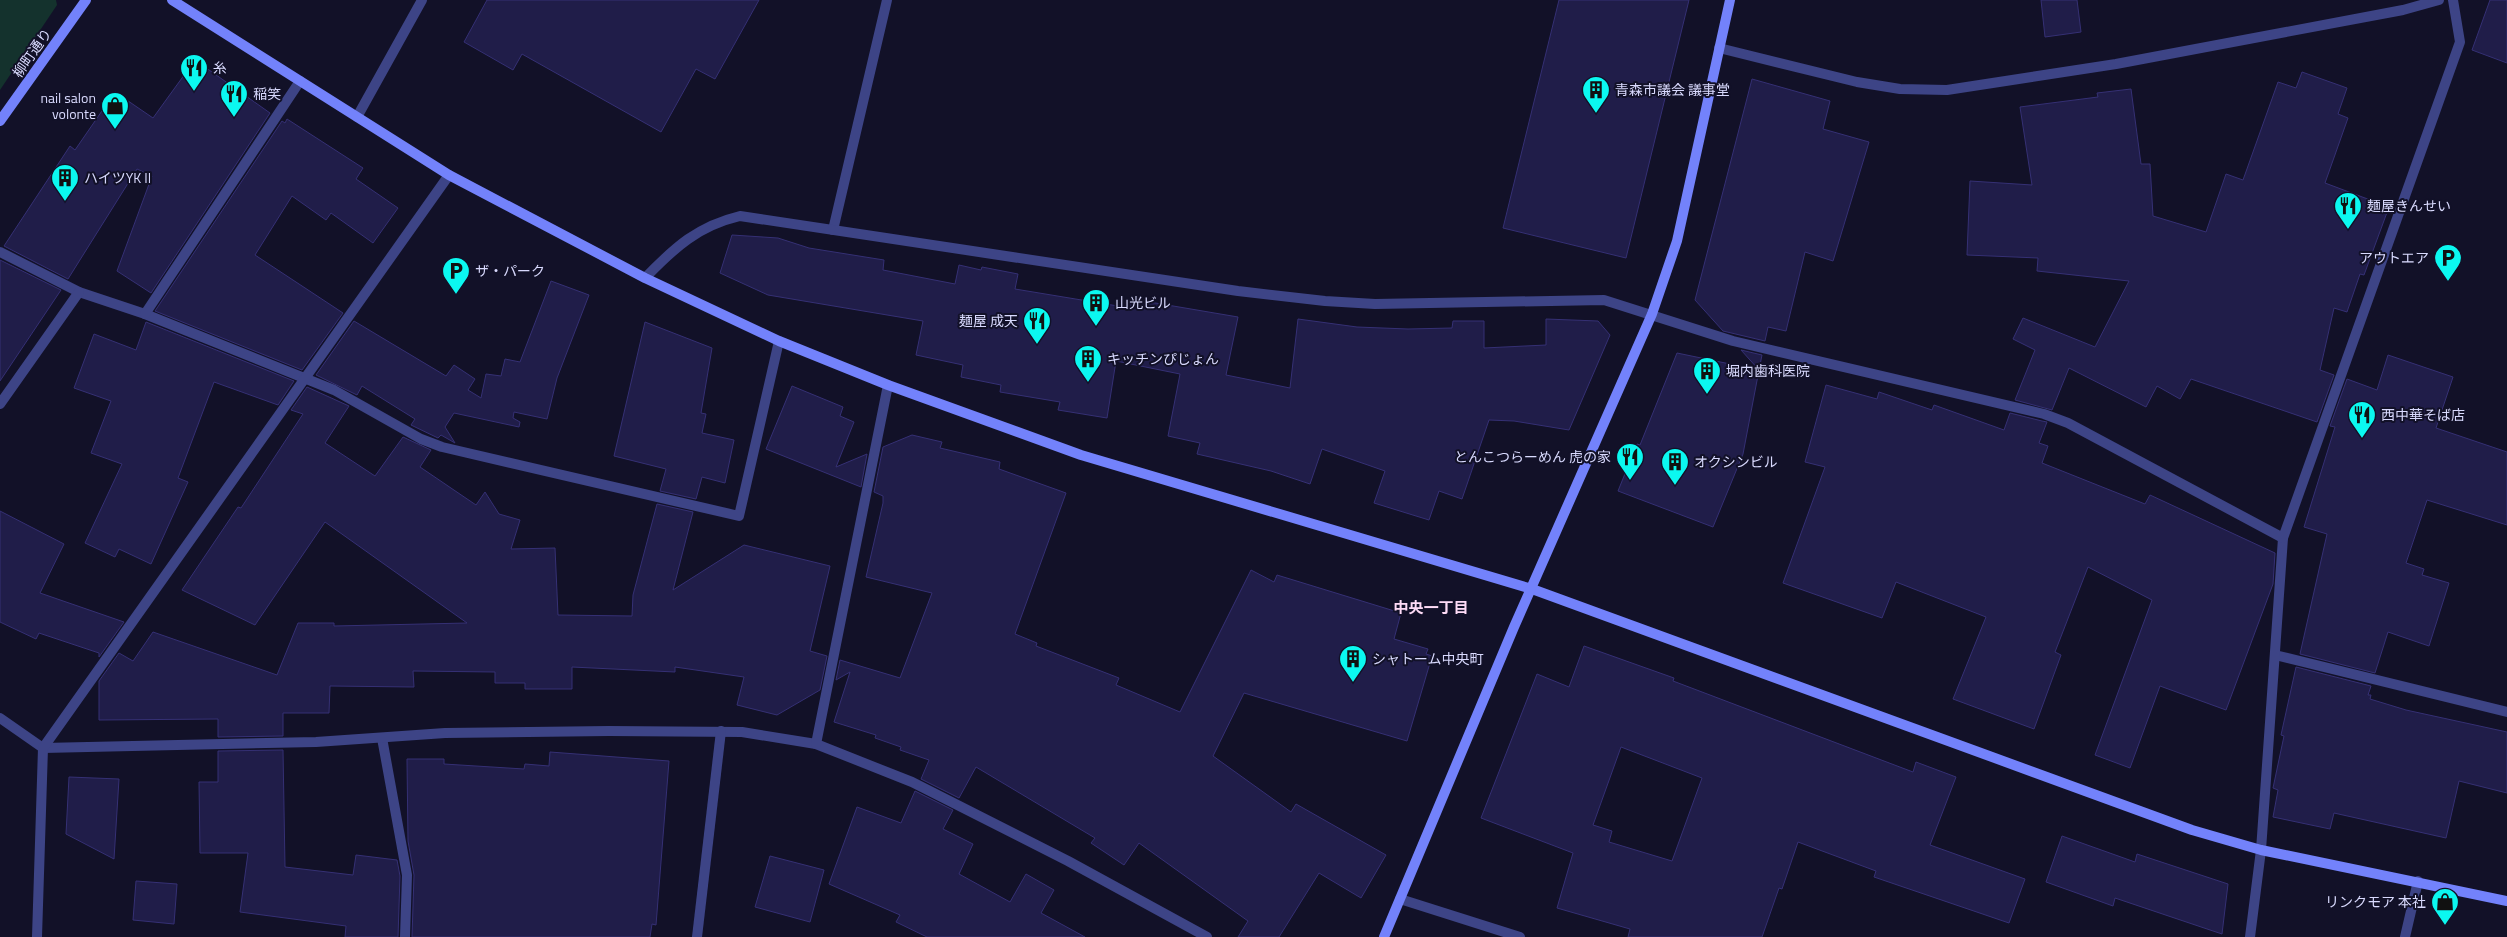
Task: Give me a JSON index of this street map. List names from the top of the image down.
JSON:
{
  "streets": {
    "street": ["柳町通り"]
  },
  "districts": ["中央一丁目"],
  "places": {
    "restaurant": [
      "糸",
      "稲笑",
      "麺屋きんせい",
      "麺屋 成天",
      "西中華そば店",
      "とんこつらーめん 虎の家"
    ],
    "building": [
      "青森市議会 議事堂",
      "ハイツYK II",
      "山光ビル",
      "キッチンぴじょん",
      "堀内歯科医院",
      "オクシンビル",
      "シャトーム中央町"
    ],
    "shop": ["nail salon volonte", "リンクモア 本社"],
    "parking": ["アウトエア", "ザ・パーク"]
  }
}
